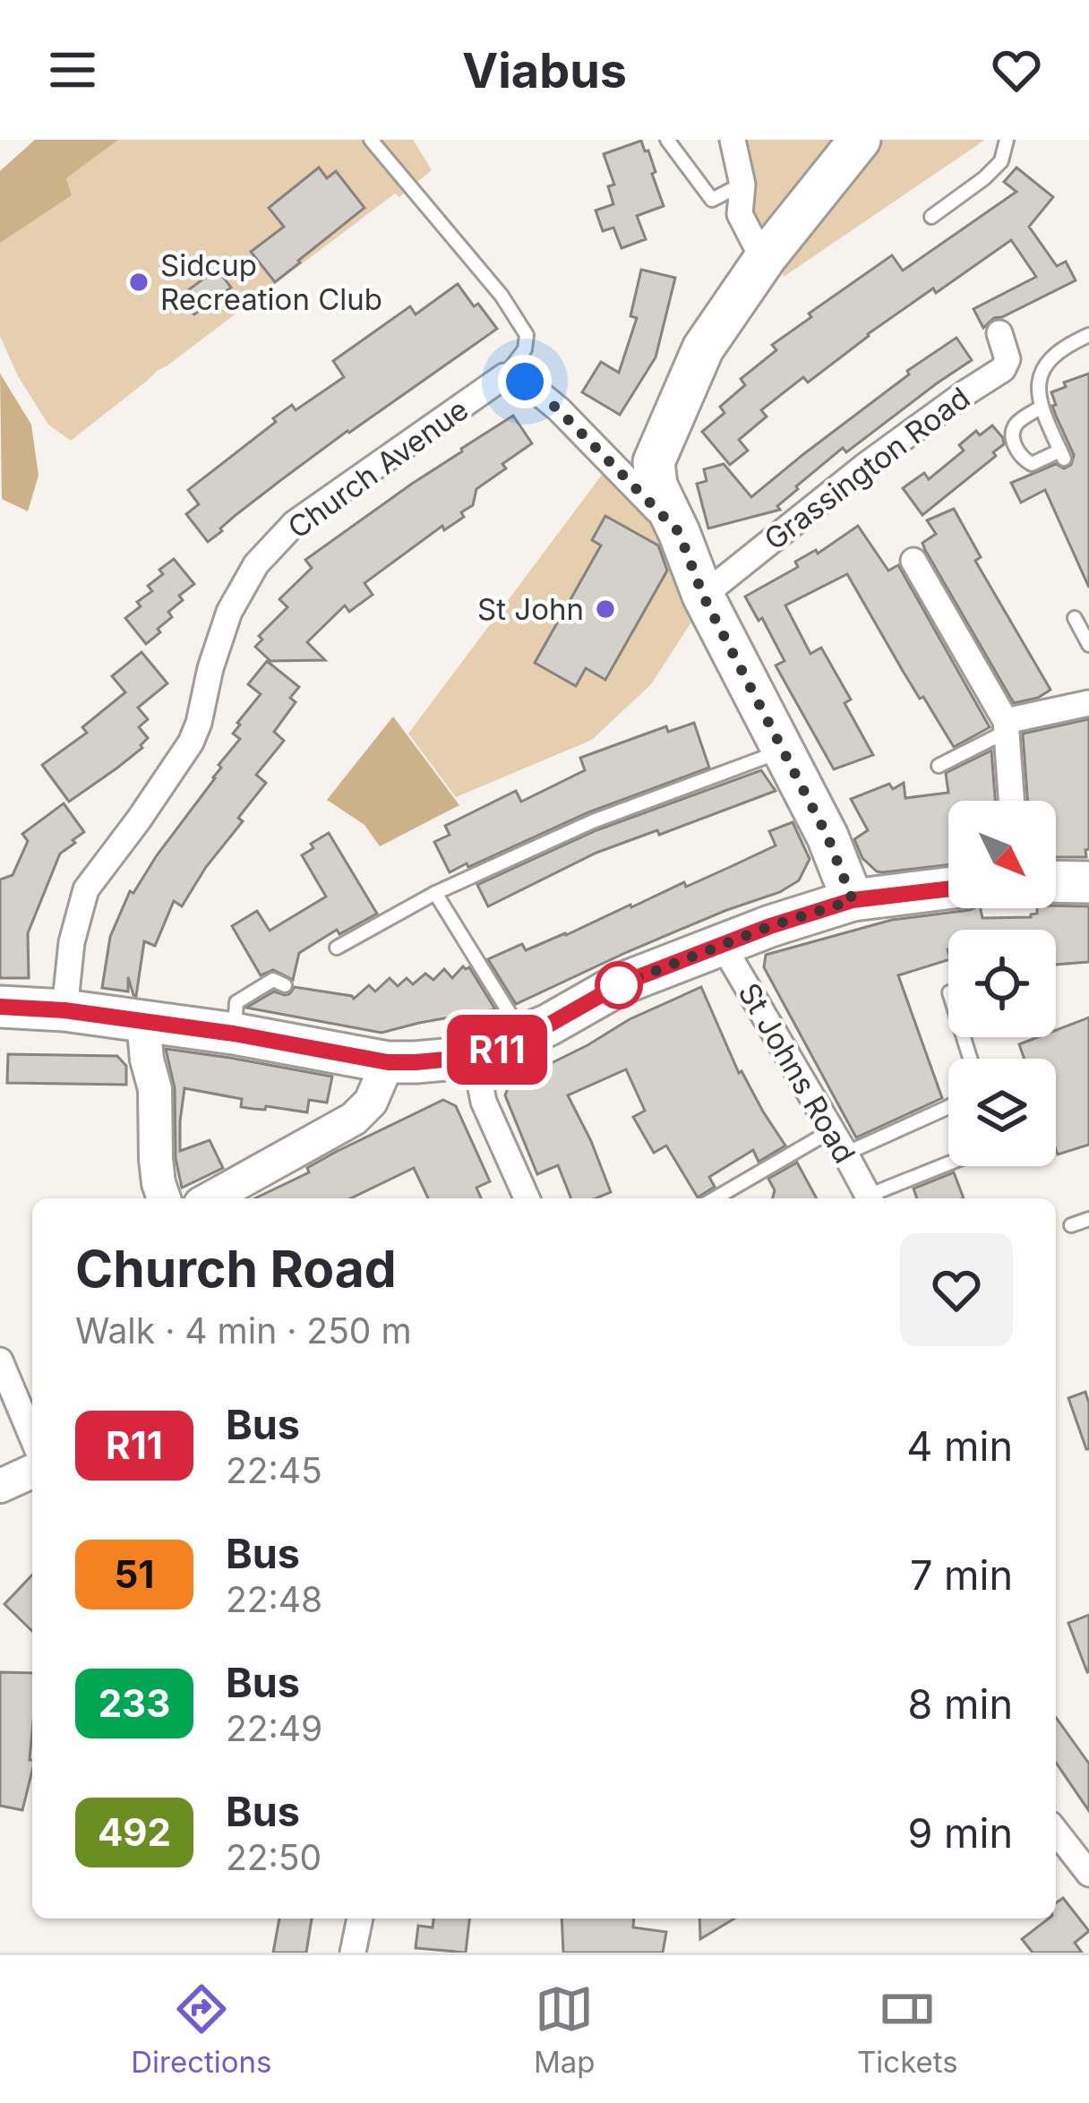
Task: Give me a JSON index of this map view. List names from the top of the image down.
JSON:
{
  "streets": {
    "street": ["Church Avenue", "Grassington Road", "St Johns Road"]
  },
  "places": ["Sidcup Recreation Club", "St John"],
  "lines": ["bus line R11"],
  "north": "bottom right",
  "page": {
    "header": "Viabus",
    "on_map": "R11",
    "heading": ["Church Road", "Walk · 4 min · 250 m"],
    "list": [
      {
        "mark": "R11",
        "name": "Bus",
        "note": "22:45",
        "value": "4 min"
      },
      {
        "mark": "51",
        "name": "Bus",
        "note": "22:48",
        "value": "7 min"
      },
      {
        "mark": "233",
        "name": "Bus",
        "note": "22:49",
        "value": "8 min"
      },
      {
        "mark": "492",
        "name": "Bus",
        "note": "22:50",
        "value": "9 min"
      }
    ],
    "tabs": ["Directions", "Map", "Tickets"]
  }
}
